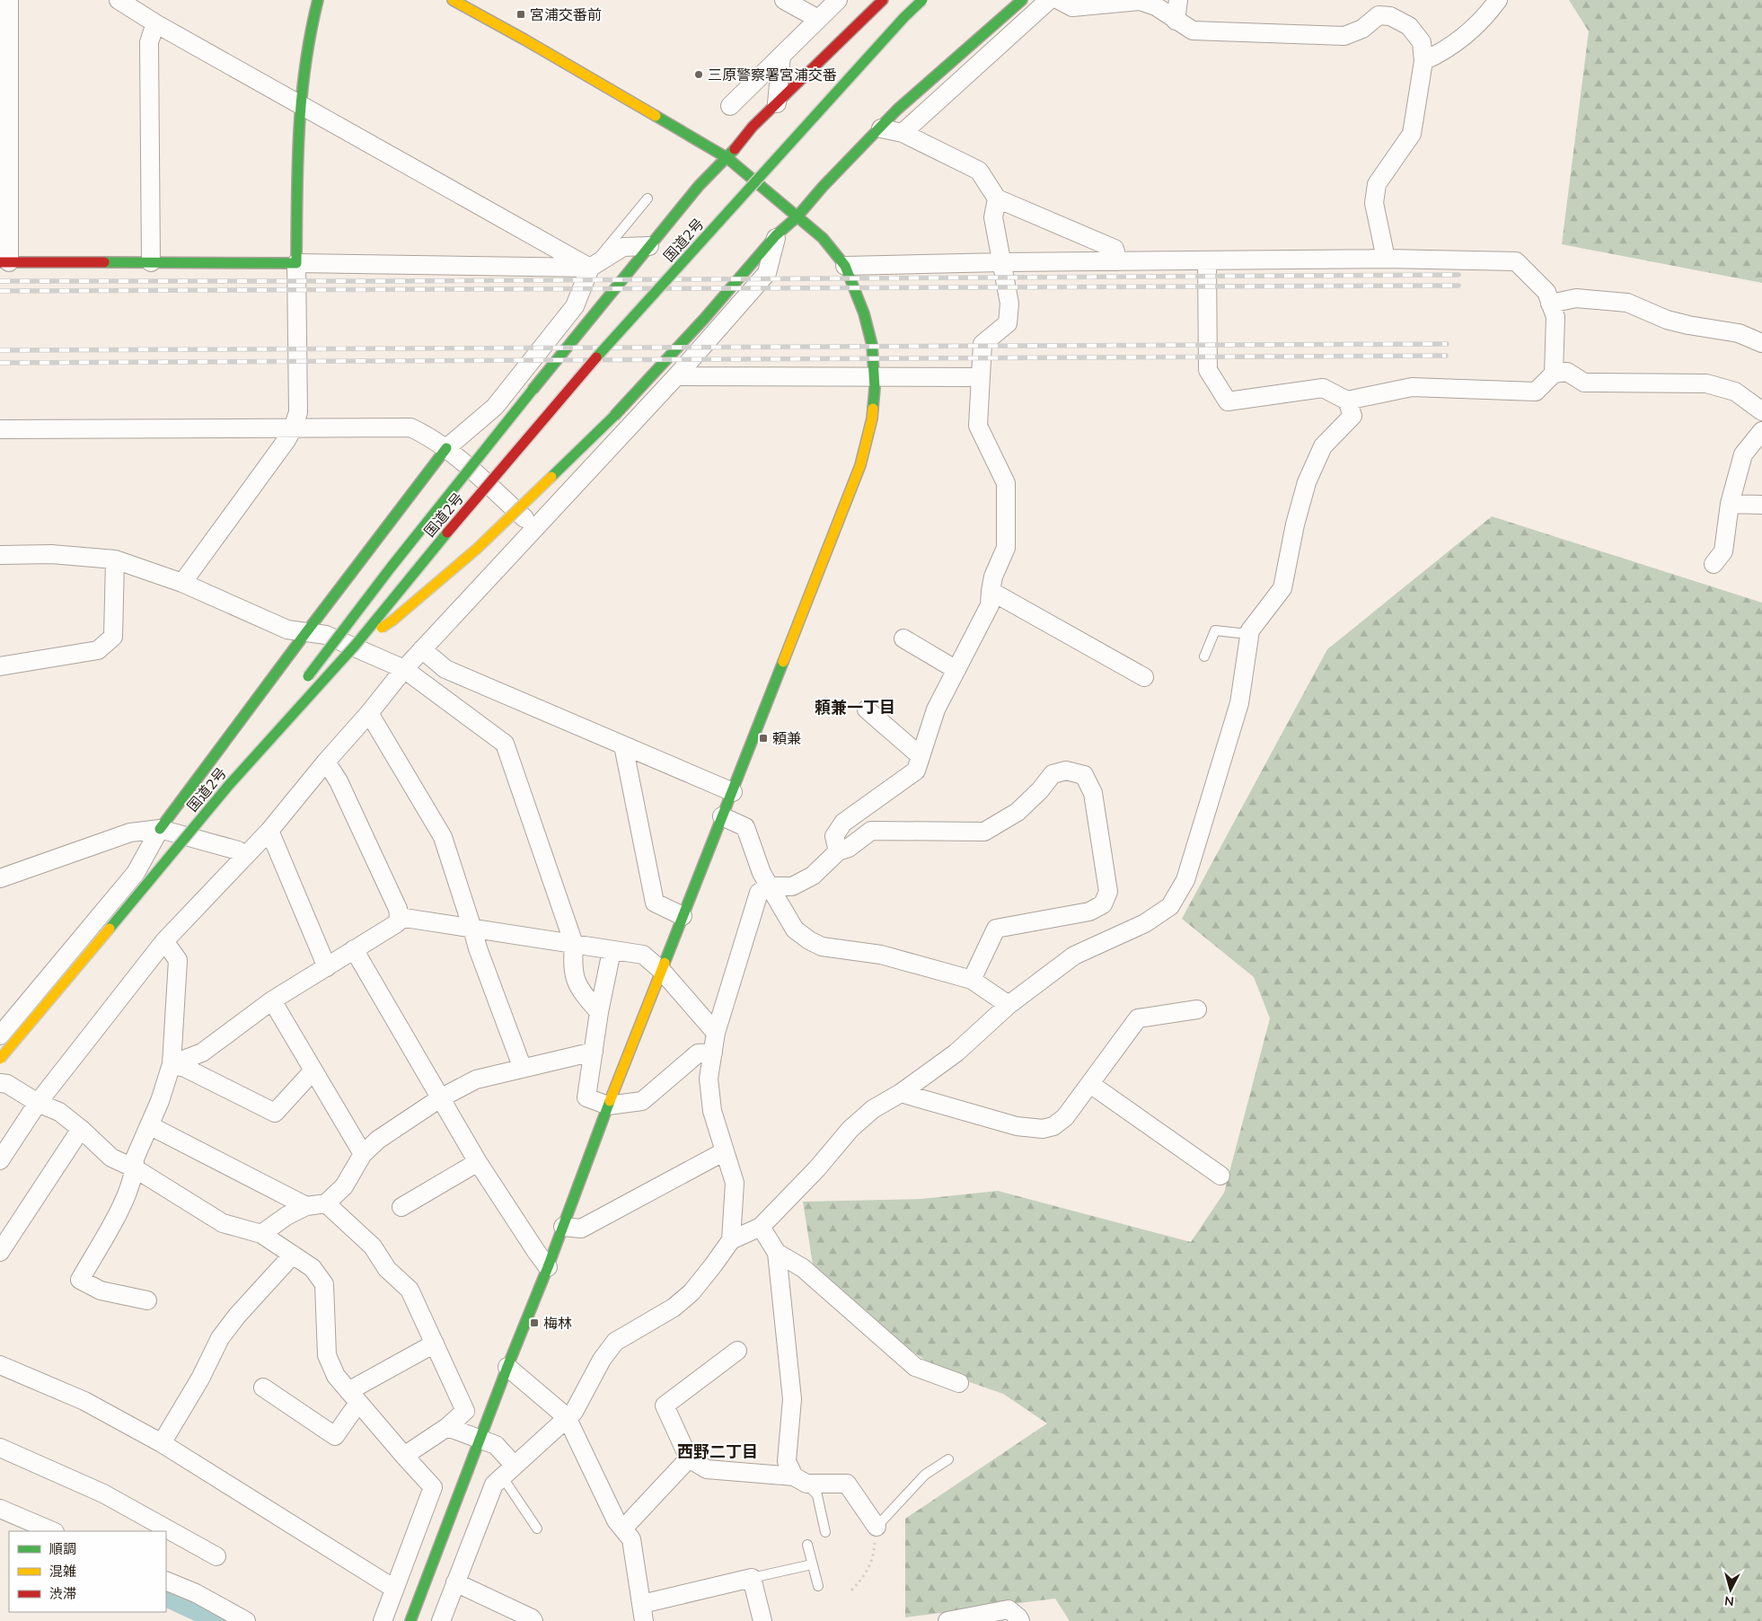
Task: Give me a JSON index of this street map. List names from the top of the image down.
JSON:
{
  "streets": {
    "main road": ["国道2号"]
  },
  "districts": ["頼兼一丁目", "西野二丁目"],
  "places": {
    "transit": ["宮浦交番前", "頼兼", "梅林"],
    "other": ["三原警察署宮浦交番"]
  },
  "legend": ["順調", "混雑", "渋滞"],
  "north": "bottom"
}
